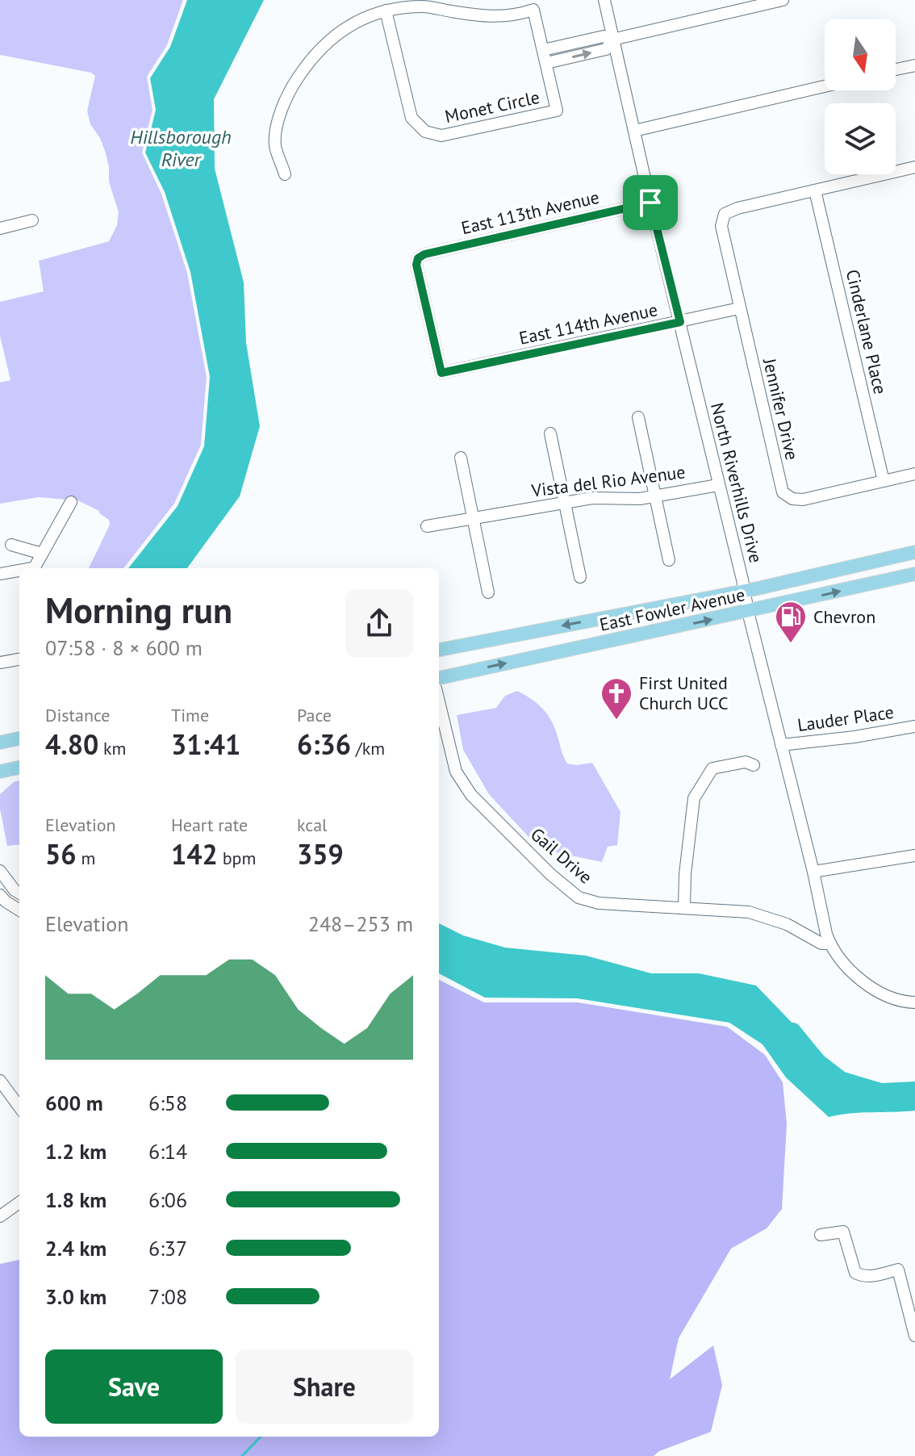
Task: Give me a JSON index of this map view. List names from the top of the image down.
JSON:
{
  "streets": {
    "main road": ["East Fowler Avenue"],
    "street": [
      "Monet Circle",
      "East 113th Avenue",
      "East 114th Avenue",
      "Cinderlane Place",
      "Jennifer Drive",
      "Vista del Rio Avenue",
      "North Riverhills Drive",
      "Lauder Place",
      "Gail Drive"
    ]
  },
  "crossings": [
    ["East 113th Avenue", "East 114th Avenue"],
    ["East 113th Avenue", "North Riverhills Drive"],
    ["East 114th Avenue", "Jennifer Drive"],
    ["East 114th Avenue", "North Riverhills Drive"],
    ["Cinderlane Place", "Jennifer Drive"],
    ["Vista del Rio Avenue", "North Riverhills Drive"],
    ["North Riverhills Drive", "East Fowler Avenue"],
    ["North Riverhills Drive", "Lauder Place"],
    ["North Riverhills Drive", "Gail Drive"]
  ],
  "water": ["Hillsborough River"],
  "places": {
    "fuel station": ["Chevron"],
    "church": ["First United Church UCC"]
  },
  "north": "bottom",
  "page": {
    "heading": ["Morning run", "07:58 · 8 × 600 m"],
    "stats": [
      ["Distance", "4.80 km"],
      ["Time", "31:41"],
      ["Pace", "6:36 /km"],
      ["Elevation", "56 m"],
      ["Heart rate", "142 bpm"],
      ["kcal", "359"]
    ],
    "chart": ["Elevation", "248–253 m"],
    "list": [
      {
        "name": "600 m",
        "note": "6:58"
      },
      {
        "name": "1.2 km",
        "note": "6:14"
      },
      {
        "name": "1.8 km",
        "note": "6:06"
      },
      {
        "name": "2.4 km",
        "note": "6:37"
      },
      {
        "name": "3.0 km",
        "note": "7:08"
      }
    ],
    "buttons": ["Save", "Share"]
  }
}
